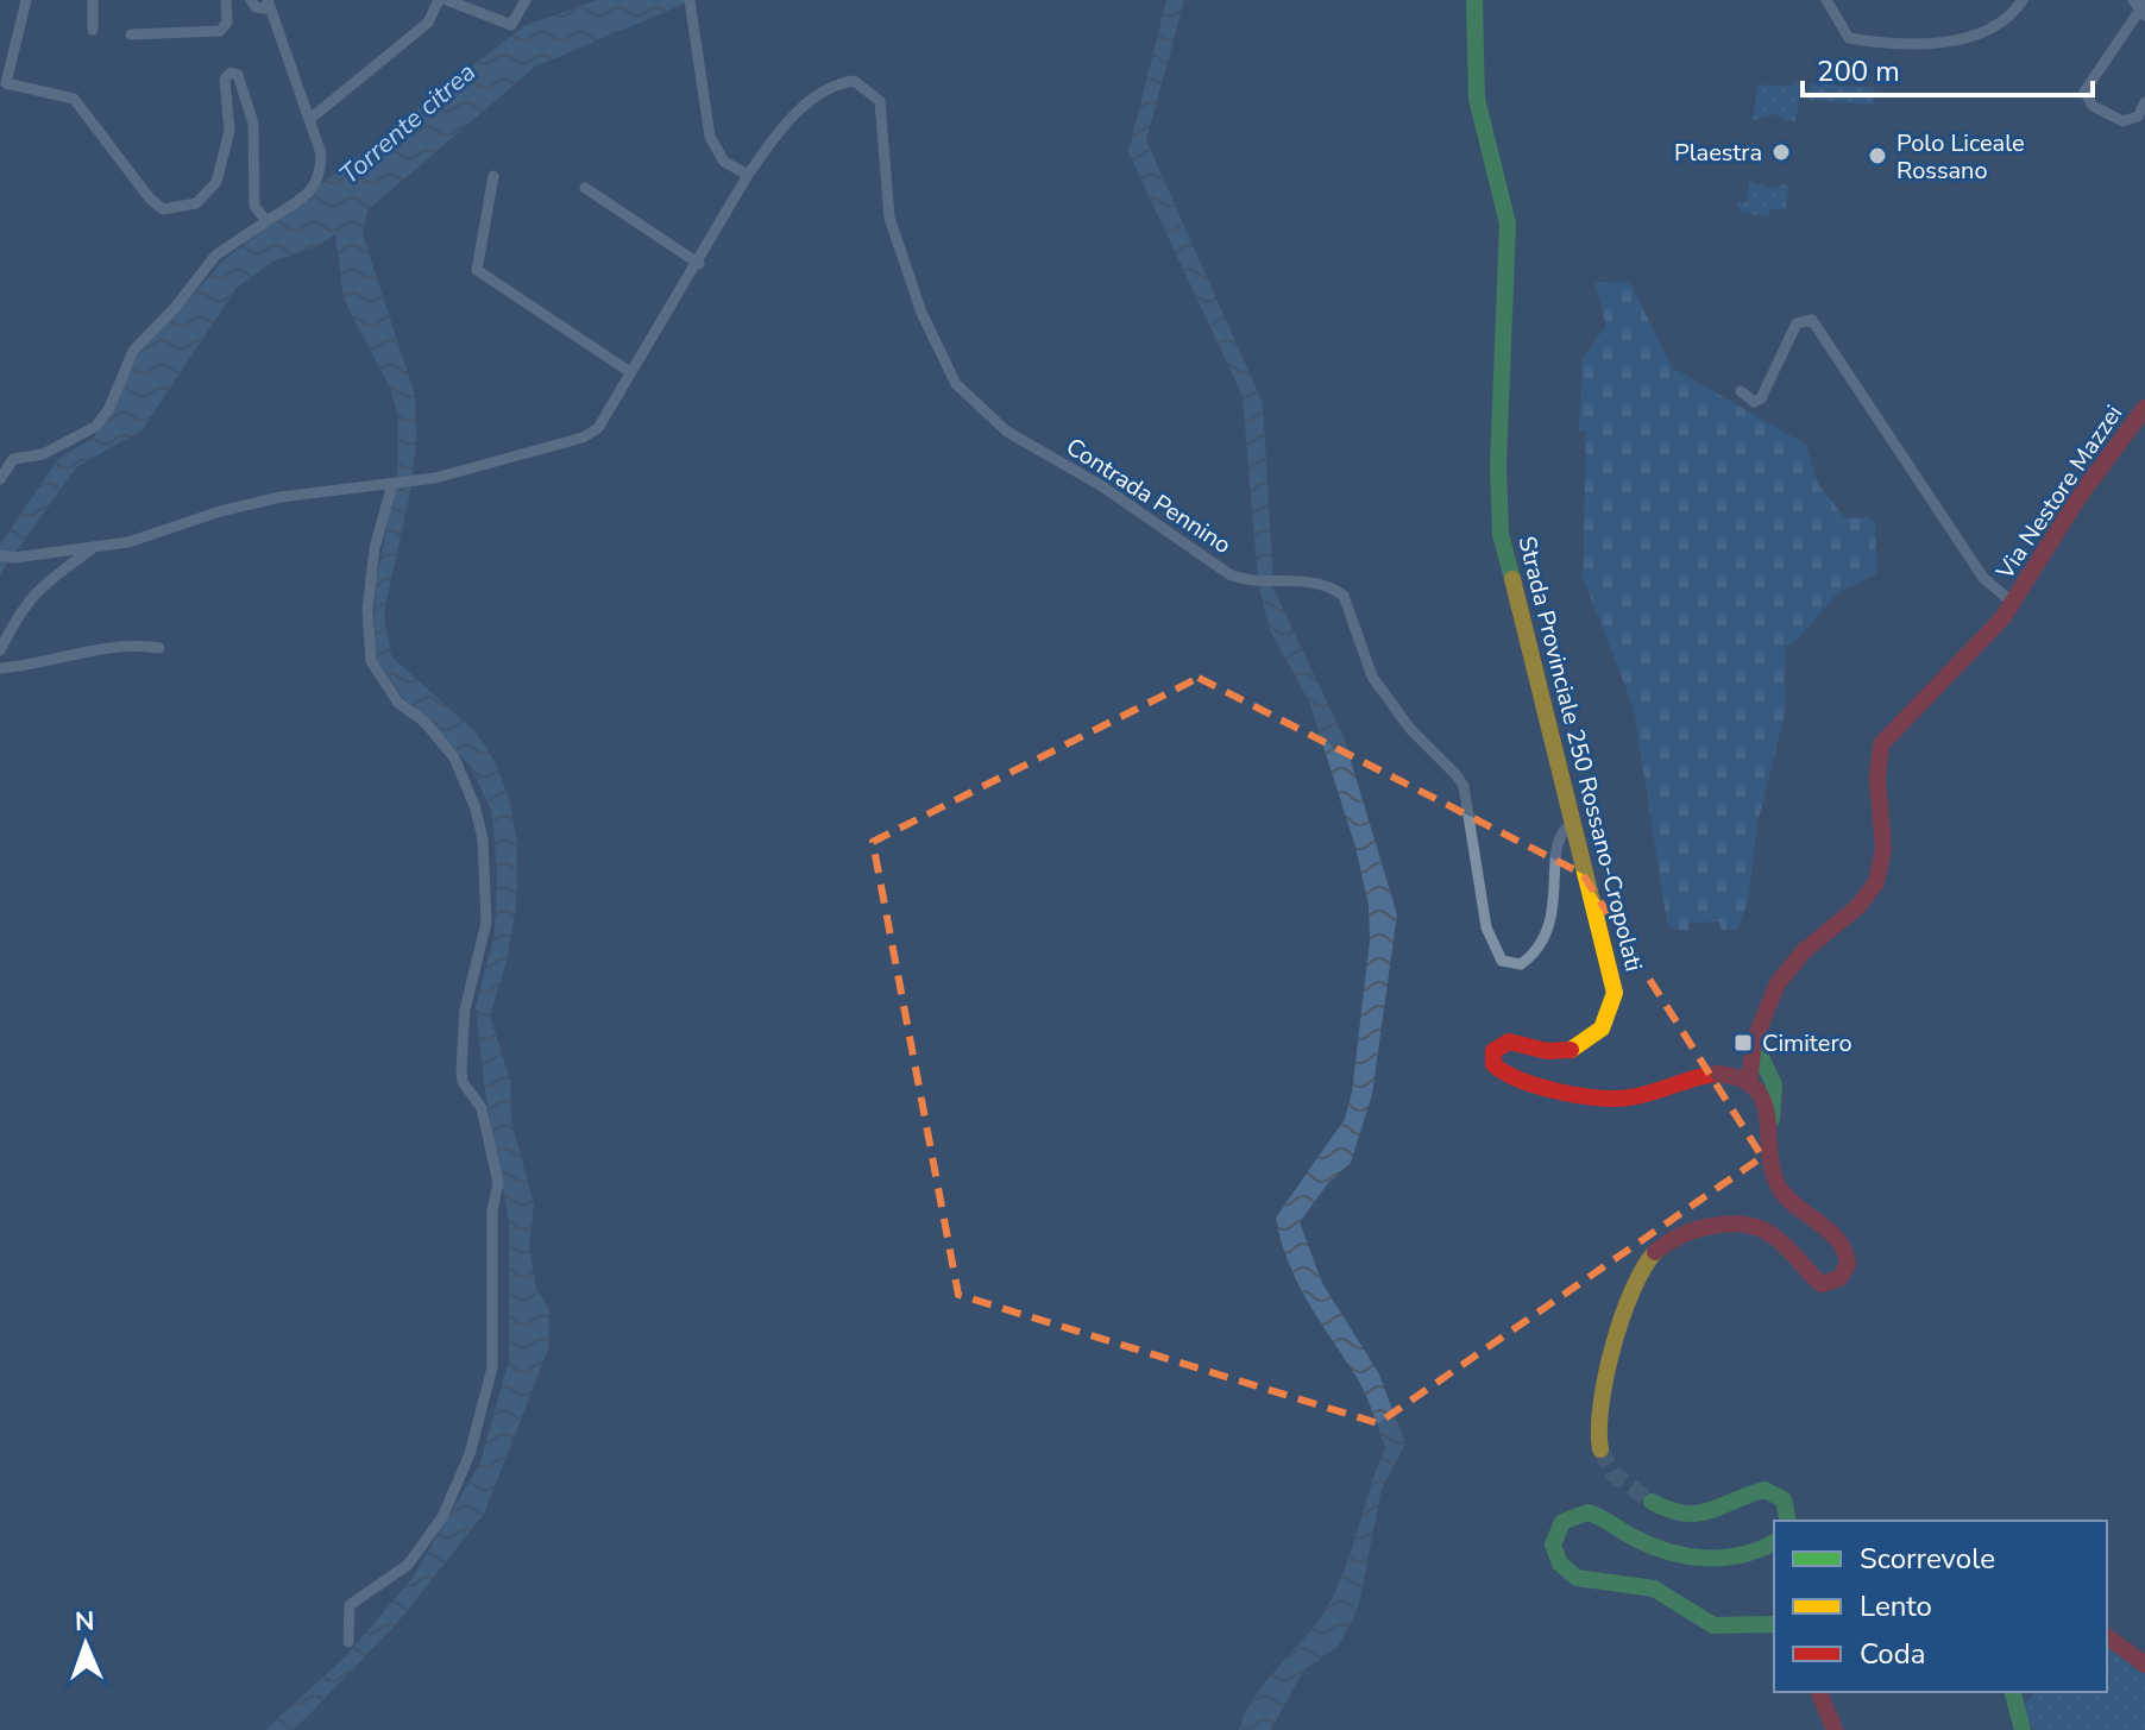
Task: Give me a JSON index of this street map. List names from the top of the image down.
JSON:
{
  "streets": {
    "main road": ["Via Nestore Mazzei", "Strada Provinciale 250 Rossano-Cropolati"],
    "street": ["Contrada Pennino"]
  },
  "water": ["Torrente citrea"],
  "places": {
    "other": ["Plaestra", "Polo Liceale Rossano"],
    "transit": ["Cimitero"]
  },
  "legend": ["Scorrevole", "Lento", "Coda"],
  "scale_bar": "200 m",
  "north": "top"
}
